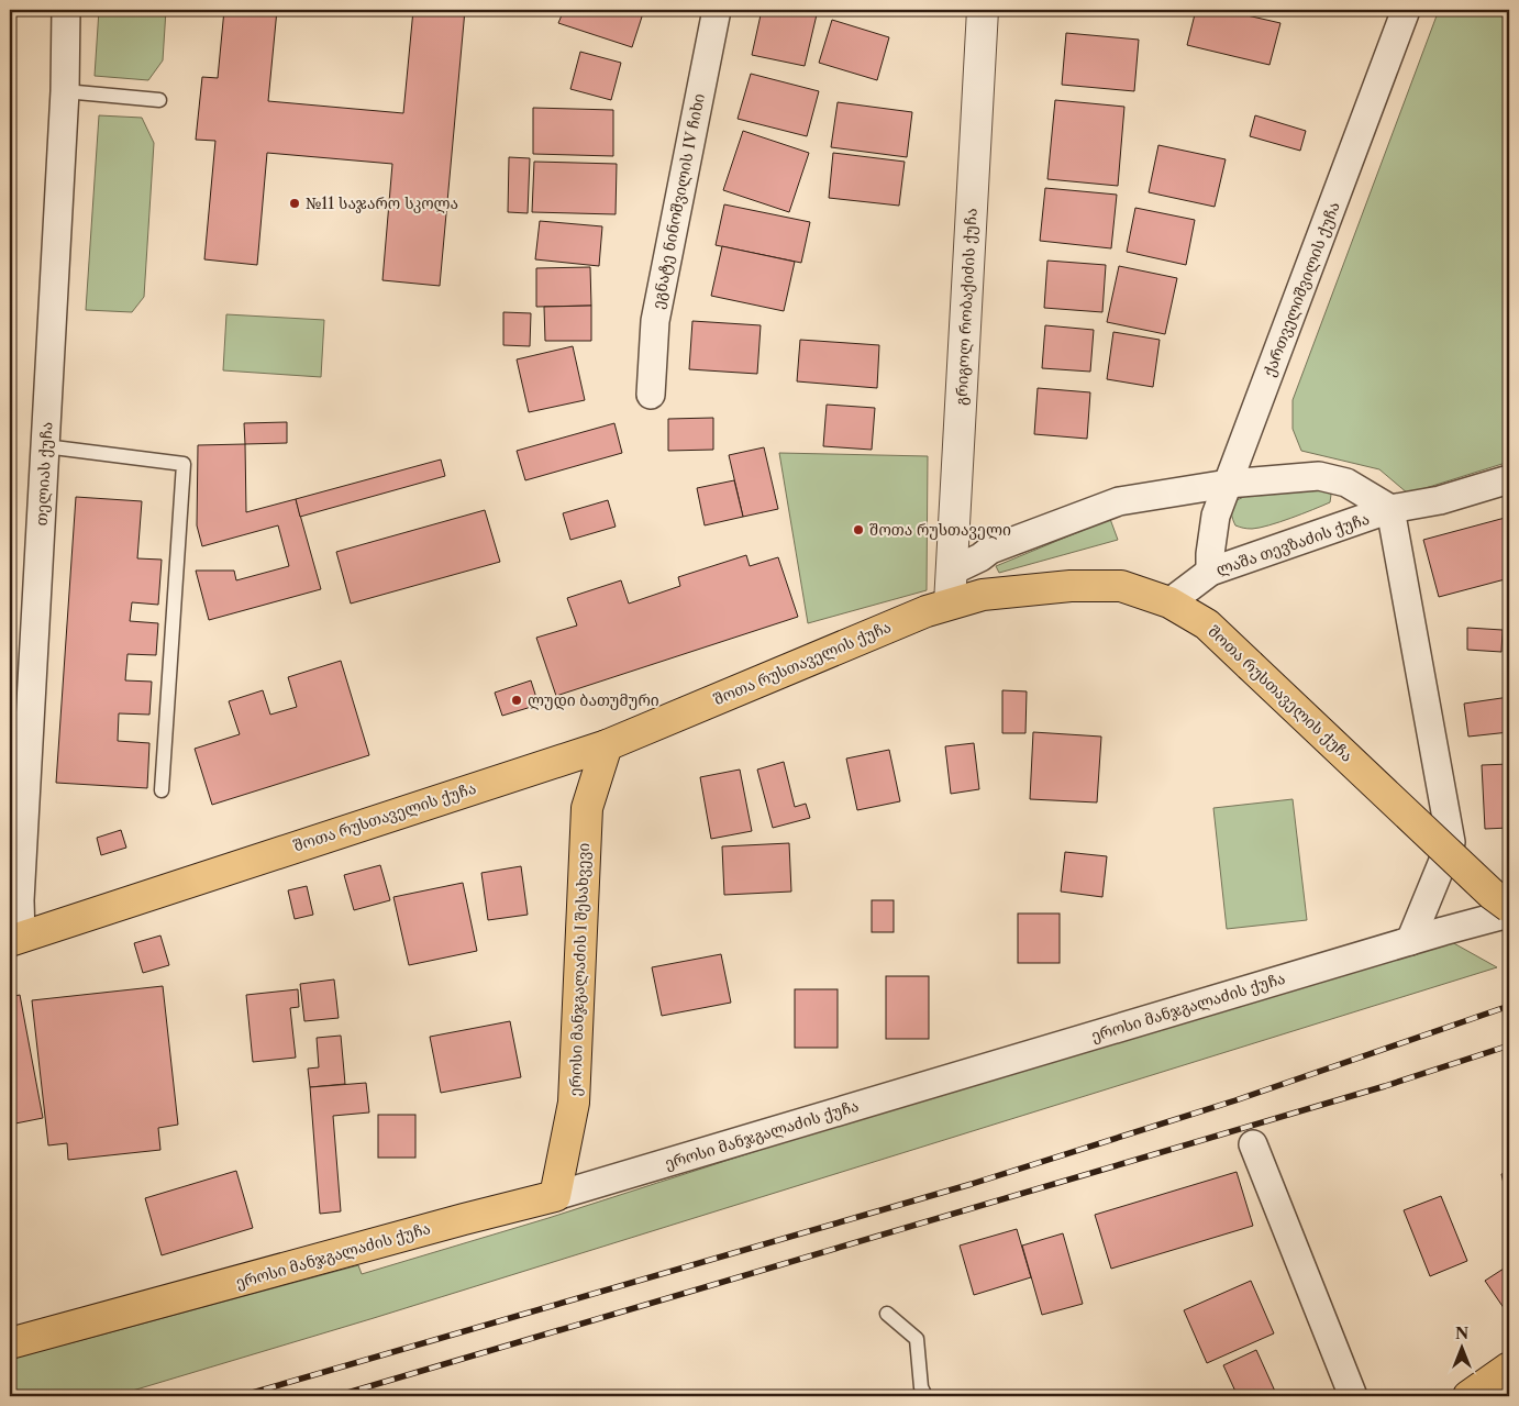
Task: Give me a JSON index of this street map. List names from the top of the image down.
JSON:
{
  "streets": {
    "main road": ["შოთა რუსთაველის ქუჩა", "ეროსი მანჯგალაძის I შესახვევი", "ეროსი მანჯგალაძის ქუჩა"],
    "street": [
      "ეგნატე ნინოშვილის IV ჩიხი",
      "ქართველიშვილის ქუჩა",
      "გრიგოლ რობაქიძის ქუჩა",
      "თელიას ქუჩა",
      "ლაშა თევზაძის ქუჩა"
    ]
  },
  "crossings": [
    ["ქართველიშვილის ქუჩა", "ლაშა თევზაძის ქუჩა"],
    ["გრიგოლ რობაქიძის ქუჩა", "ლაშა თევზაძის ქუჩა"],
    ["გრიგოლ რობაქიძის ქუჩა", "შოთა რუსთაველის ქუჩა"],
    ["თელიას ქუჩა", "შოთა რუსთაველის ქუჩა"],
    ["ლაშა თევზაძის ქუჩა", "შოთა რუსთაველის ქუჩა"],
    ["შოთა რუსთაველის ქუჩა", "ეროსი მანჯგალაძის I შესახვევი"],
    ["ეროსი მანჯგალაძის I შესახვევი", "ეროსი მანჯგალაძის ქუჩა"]
  ],
  "places": ["№11 საჯარო სკოლა", "შოთა რუსთაველი", "ლუდი ბათუმური"],
  "north": "top"
}
